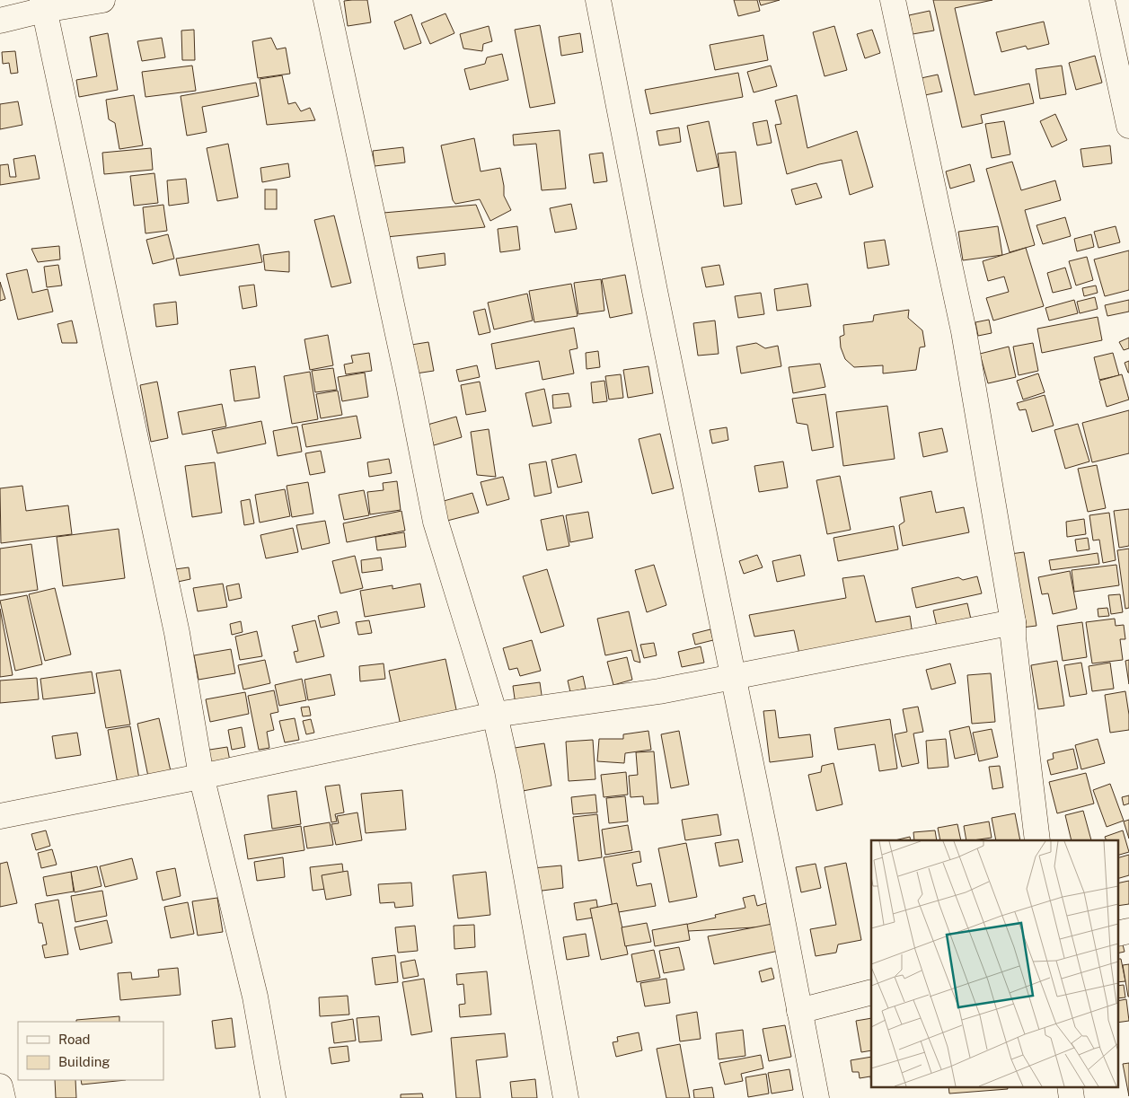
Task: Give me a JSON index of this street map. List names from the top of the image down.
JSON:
{
  "legend": ["Road", "Building"]
}
